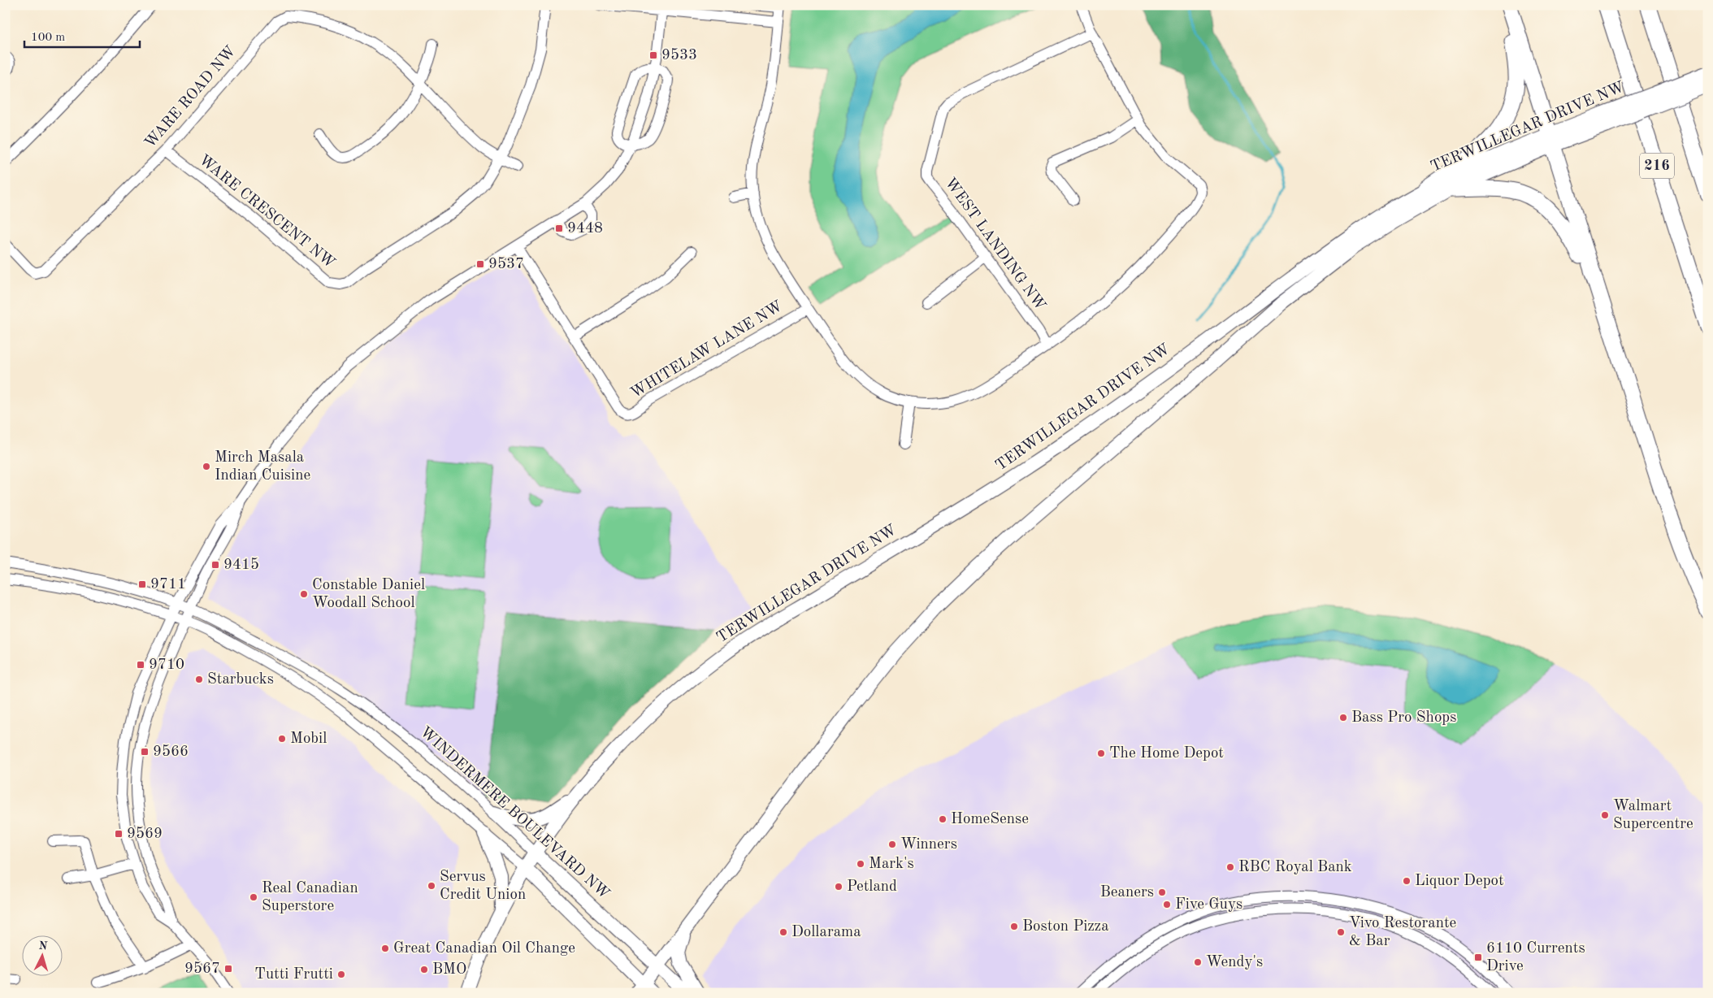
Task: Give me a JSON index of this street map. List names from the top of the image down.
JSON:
{
  "streets": {
    "highway": ["216"],
    "main road": ["TERWILLEGAR DRIVE NW", "WINDERMERE BOULEVARD NW"],
    "street": [
      "WARE ROAD NW",
      "WARE CRESCENT NW",
      "WEST LANDING NW",
      "WHITELAW LANE NW"
    ]
  },
  "crossings": [
    ["WARE ROAD NW", "WARE CRESCENT NW"],
    ["TERWILLEGAR DRIVE NW", "WINDERMERE BOULEVARD NW"]
  ],
  "places": {
    "transit": [
      "9533",
      "9448",
      "9537",
      "9415",
      "9711",
      "9710",
      "9566",
      "9569",
      "6110 Currents Drive",
      "9567"
    ],
    "other": [
      "Mirch Masala Indian Cuisine",
      "Constable Daniel Woodall School",
      "Starbucks",
      "Bass Pro Shops",
      "Mobil",
      "The Home Depot",
      "Walmart Supercentre",
      "HomeSense",
      "Winners",
      "Mark's",
      "RBC Royal Bank",
      "Liquor Depot",
      "Servus Credit Union",
      "Petland",
      "Beaners",
      "Real Canadian Superstore",
      "Five Guys",
      "Boston Pizza",
      "Dollarama",
      "Vivo Restorante & Bar",
      "Great Canadian Oil Change",
      "Wendy's",
      "BMO",
      "Tutti Frutti"
    ]
  },
  "scale_bar": "100 m",
  "north": "top"
}
